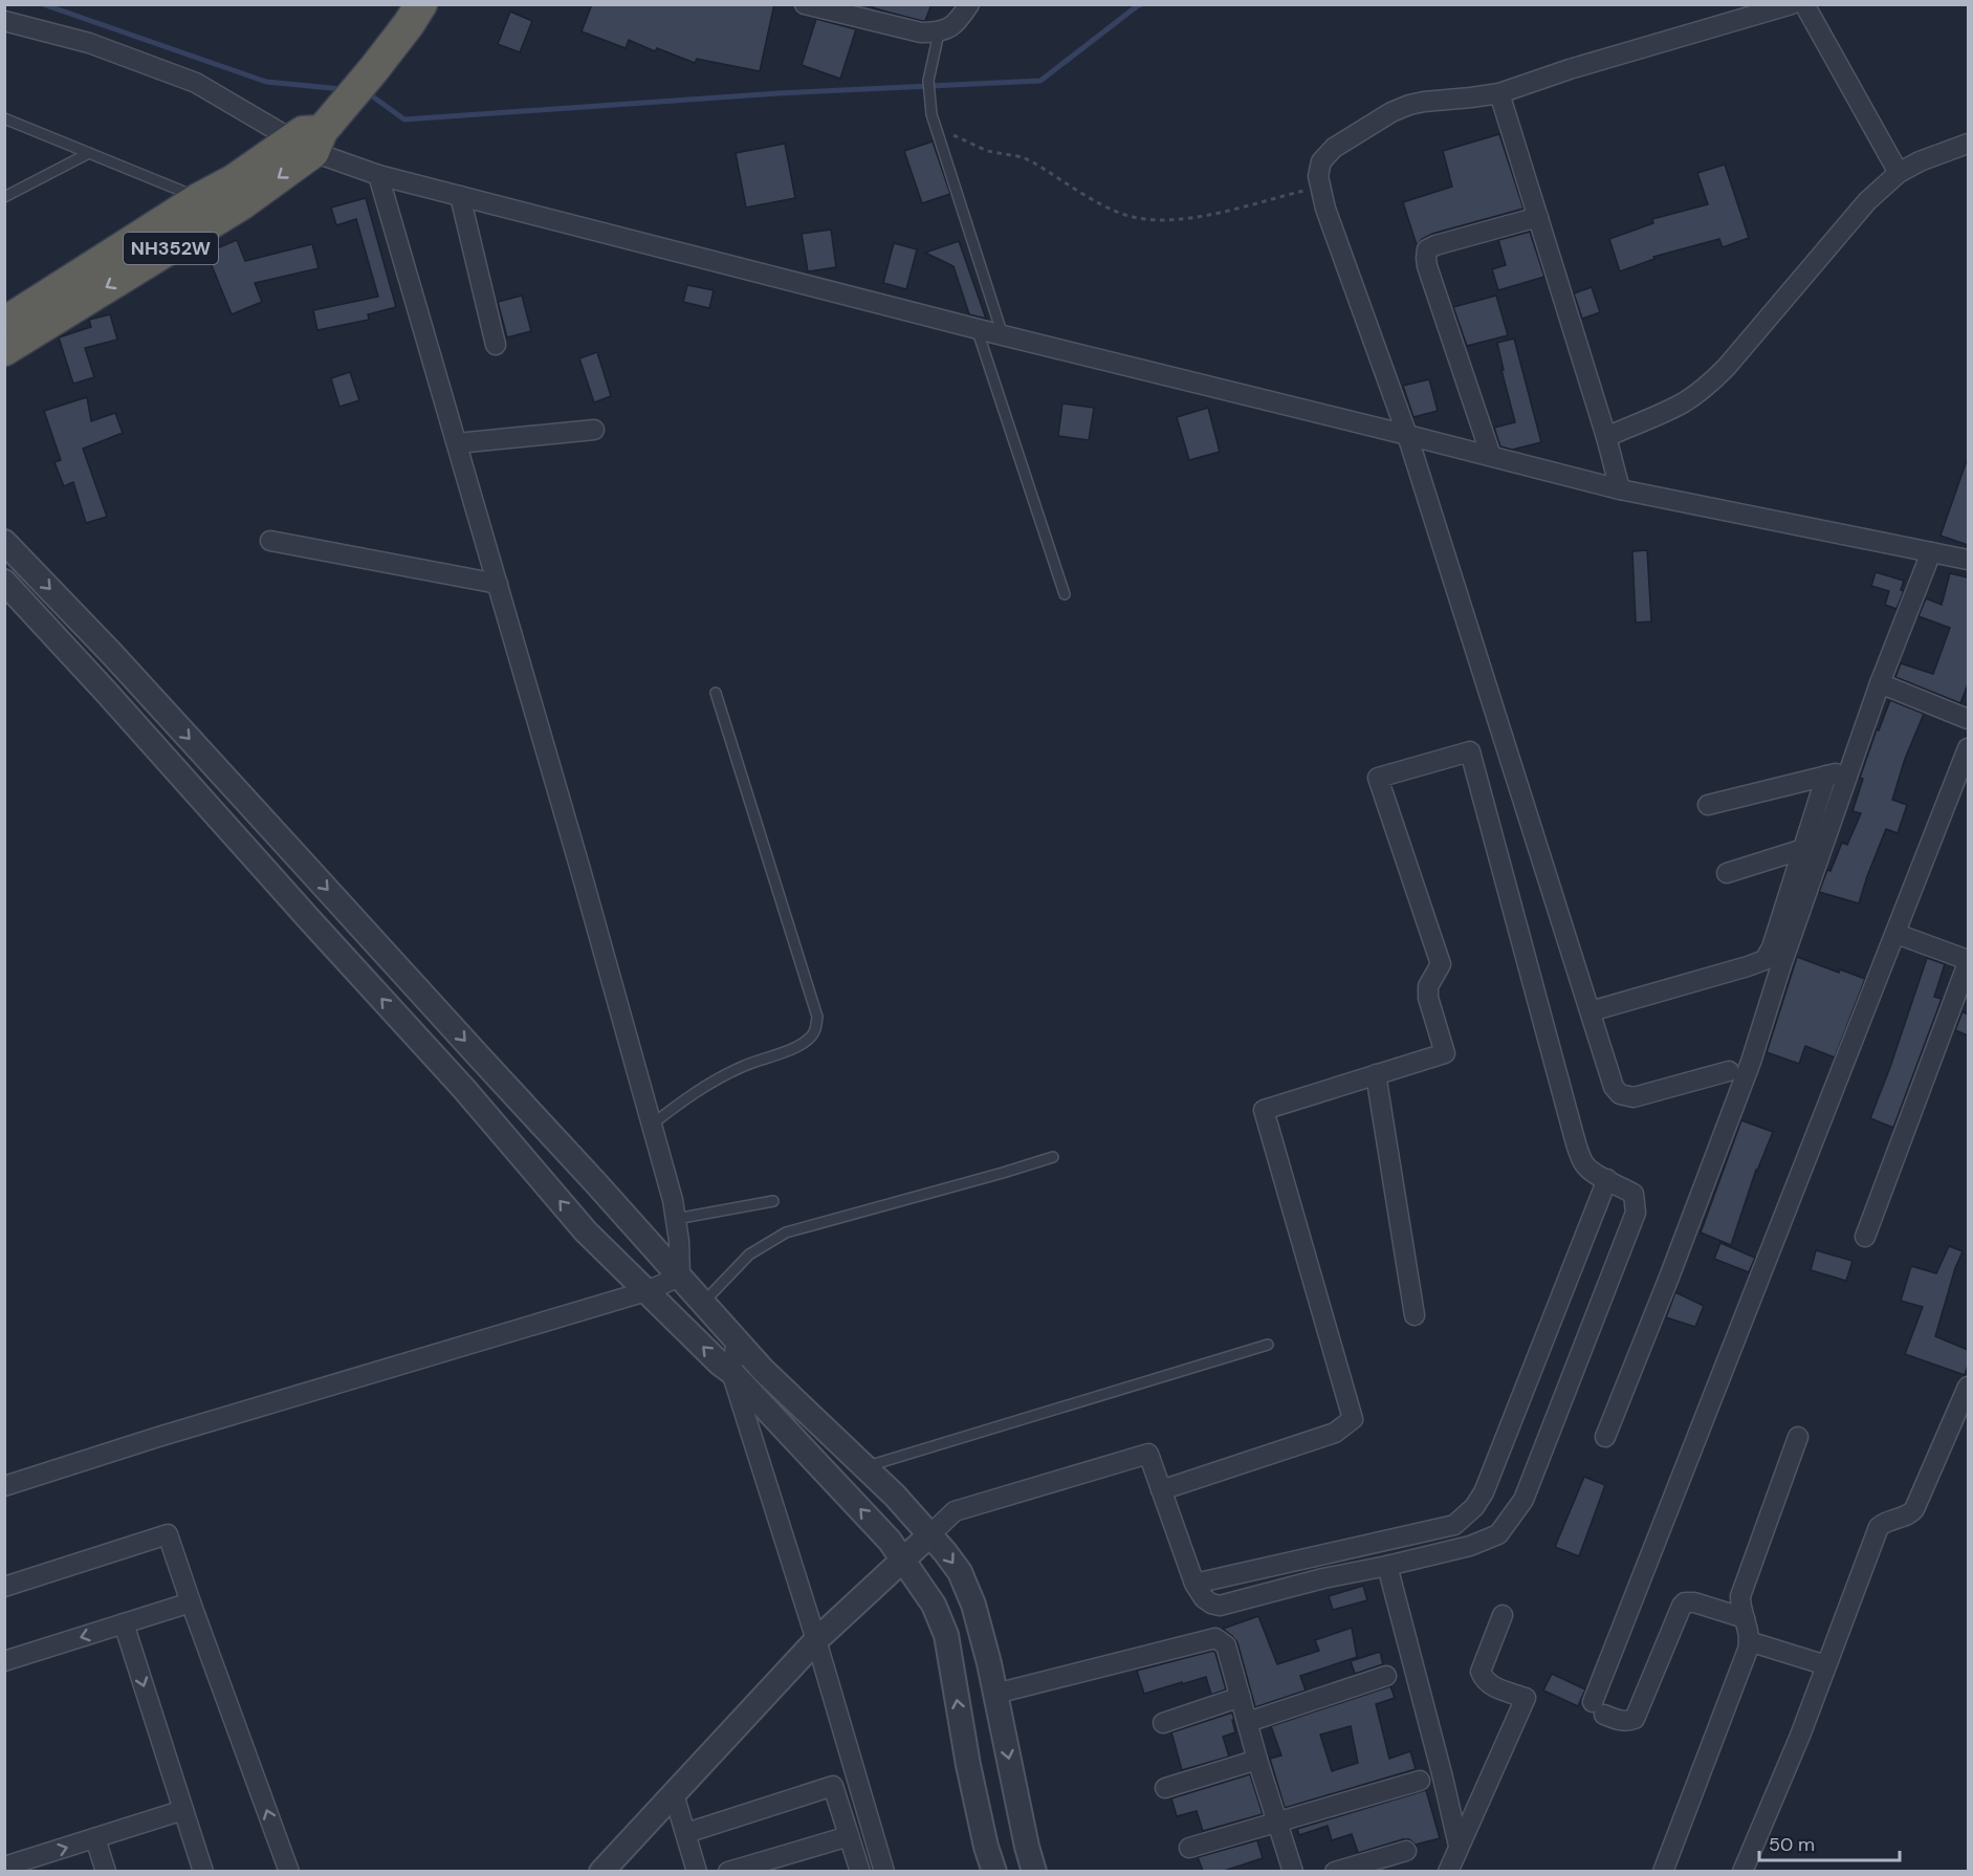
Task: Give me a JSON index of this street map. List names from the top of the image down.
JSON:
{
  "streets": {
    "highway": ["NH352W"]
  },
  "scale_bar": "50 m"
}
